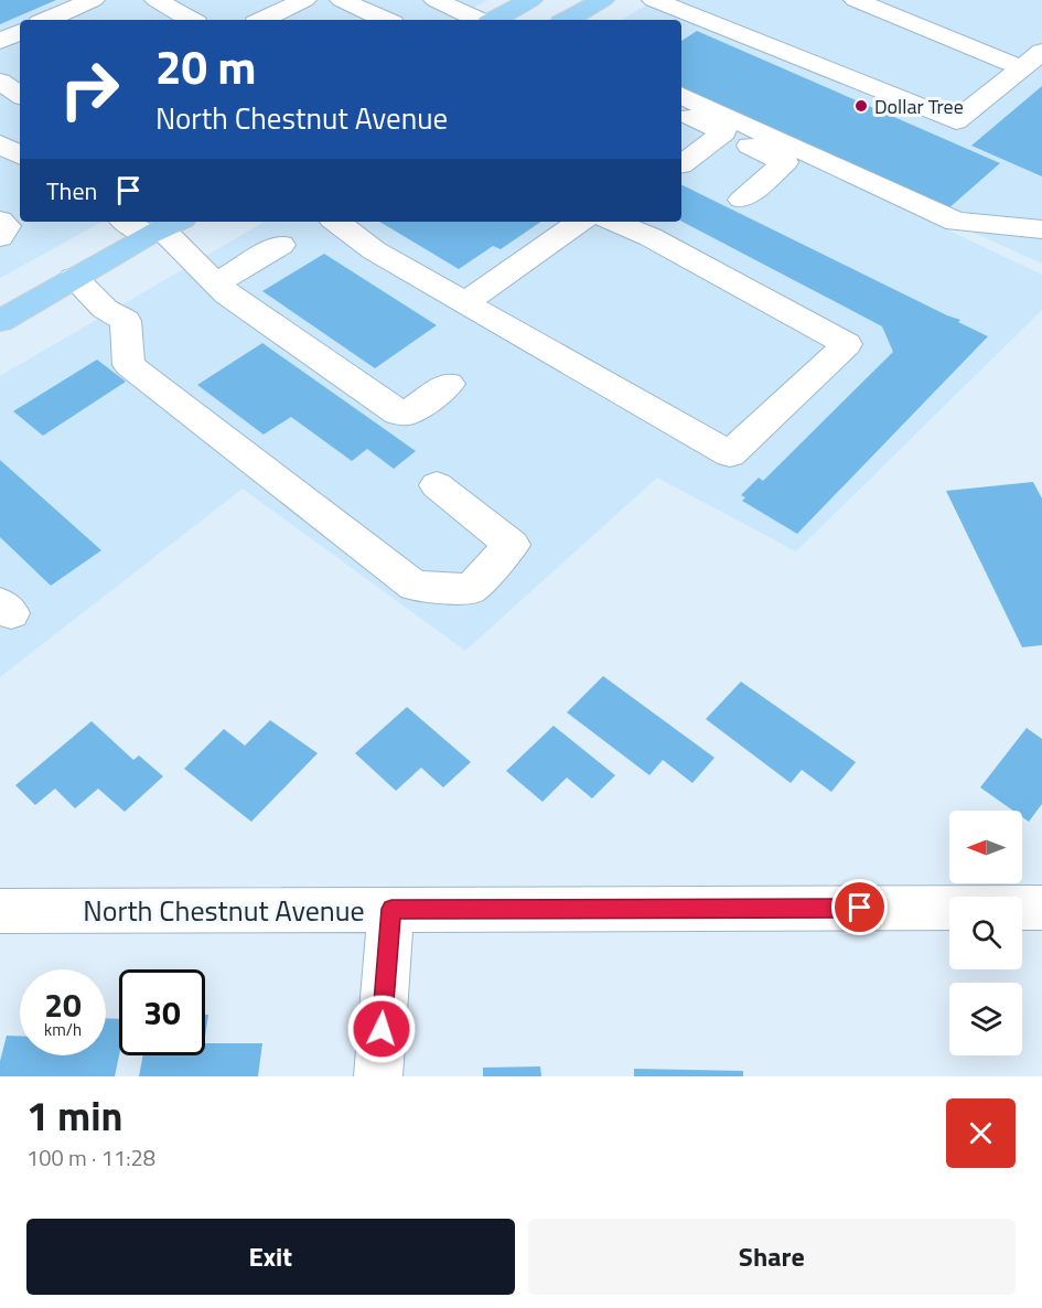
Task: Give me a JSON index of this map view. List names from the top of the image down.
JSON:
{
  "streets": {
    "street": ["North Chestnut Avenue"]
  },
  "places": ["Dollar Tree"],
  "north": "left",
  "page": {
    "turn": ["20 m", "North Chestnut Avenue"],
    "then": "Then",
    "speed": "20 km/h",
    "limit": "30",
    "heading": ["1 min", "100 m · 11:28"],
    "buttons": ["Exit", "Share"]
  }
}
